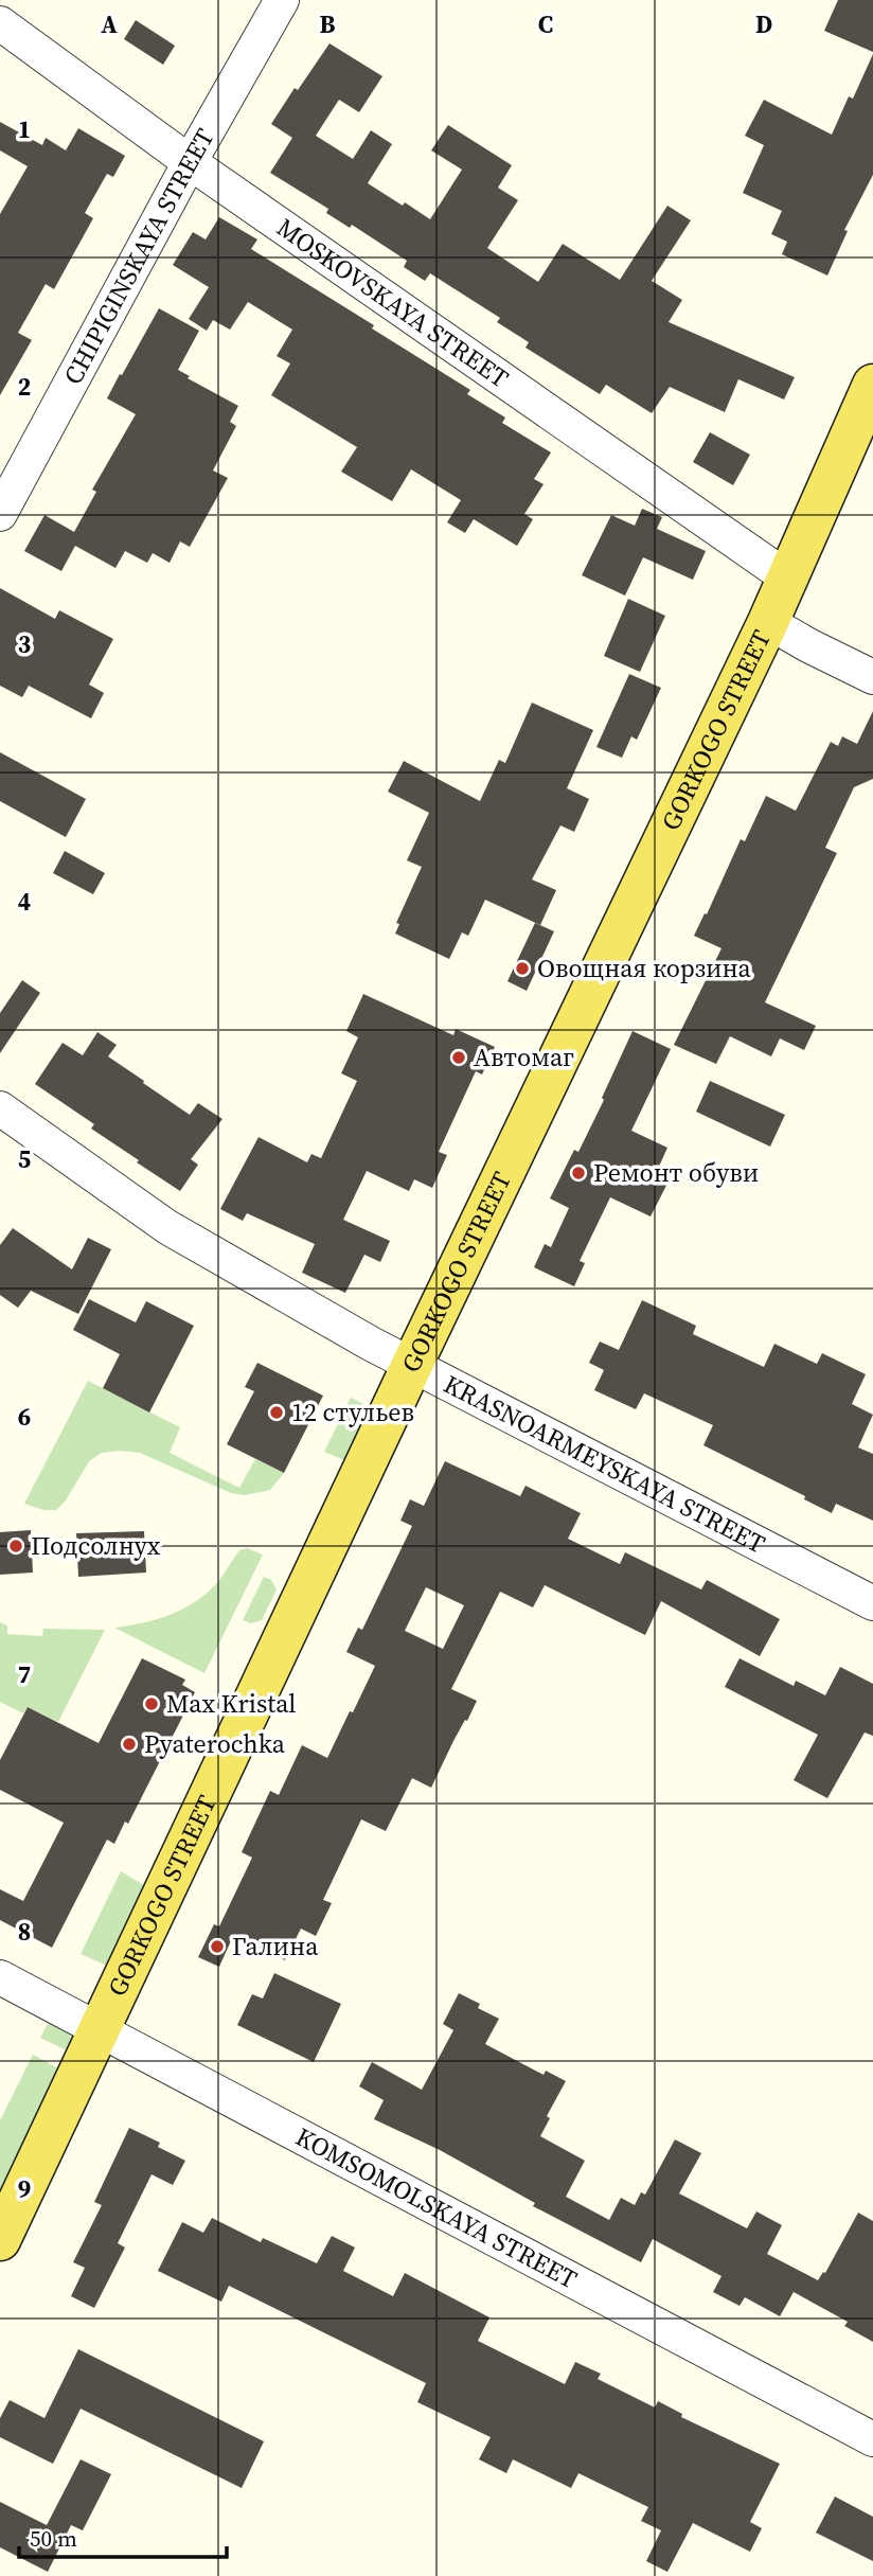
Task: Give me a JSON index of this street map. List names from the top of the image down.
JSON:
{
  "streets": {
    "main road": ["GORKOGO STREET"],
    "street": [
      "CHIPIGINSKAYA STREET",
      "MOSKOVSKAYA STREET",
      "KRASNOARMEYSKAYA STREET",
      "KOMSOMOLSKAYA STREET"
    ]
  },
  "crossings": [
    ["CHIPIGINSKAYA STREET", "MOSKOVSKAYA STREET"],
    ["MOSKOVSKAYA STREET", "GORKOGO STREET"],
    ["GORKOGO STREET", "KRASNOARMEYSKAYA STREET"],
    ["GORKOGO STREET", "KOMSOMOLSKAYA STREET"]
  ],
  "places": [
    "Овощная корзина",
    "Автомаг",
    "Ремонт обуви",
    "12 стульев",
    "Подсолнух",
    "Max Kristal",
    "Pyaterochka",
    "Галина"
  ],
  "scale_bar": "50 m",
  "grid": {
    "columns": [
      "A",
      "B",
      "C",
      "D"
    ],
    "rows": [
      "1",
      "2",
      "3",
      "4",
      "5",
      "6",
      "7",
      "8",
      "9"
    ]
  }
}
